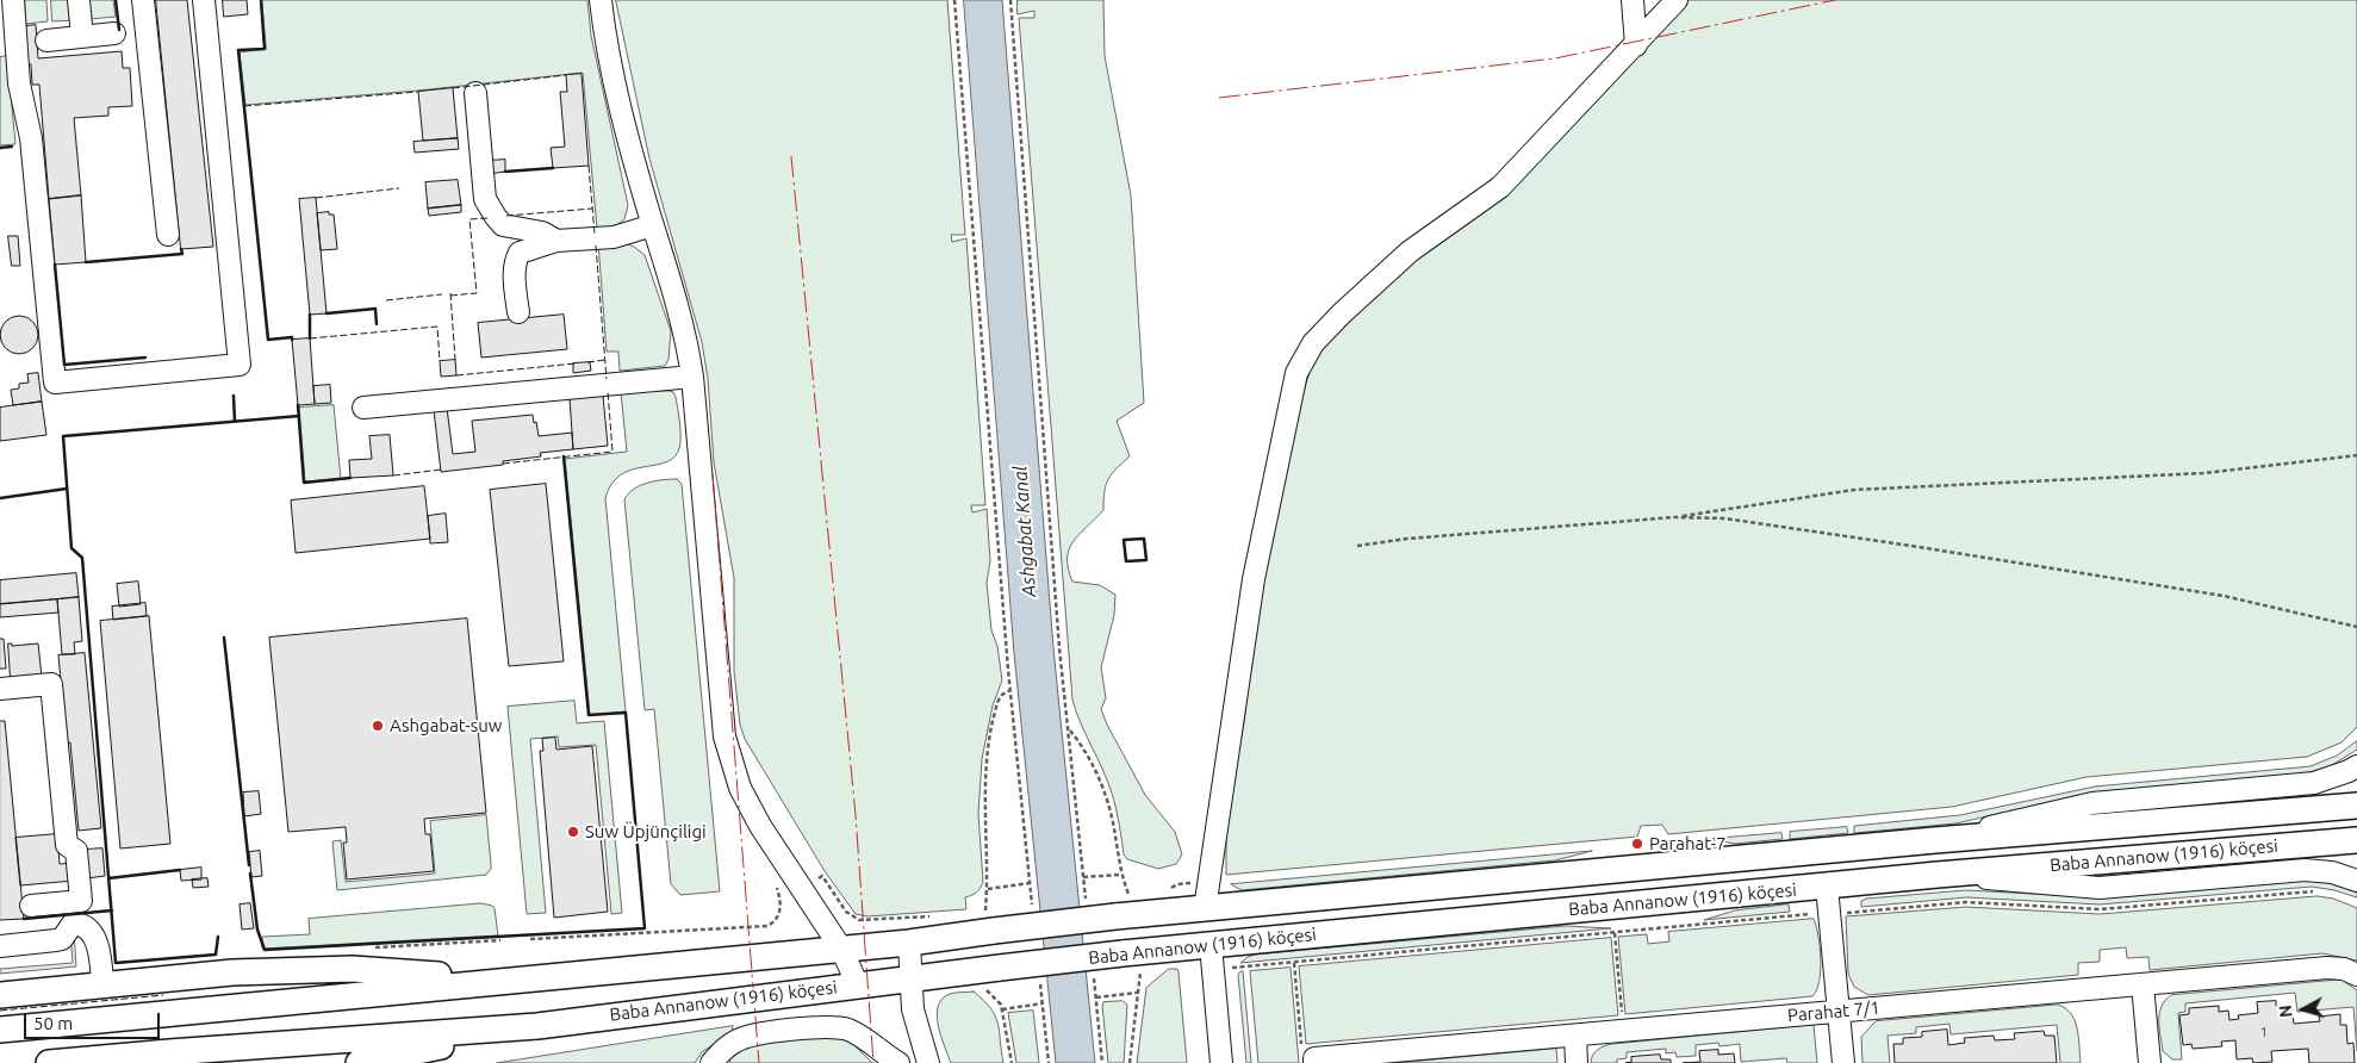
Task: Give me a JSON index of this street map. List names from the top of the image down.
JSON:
{
  "streets": {
    "main road": ["Baba Annanow (1916) köçesi"],
    "street": ["Parahat 7/1"]
  },
  "water": ["Ashgabat Kanal"],
  "places": ["Ashgabat-suw", "Suw Üpjünçiligi", "Parahat-7"],
  "house_numbers": ["1"],
  "scale_bar": "50 m",
  "north": "left"
}
